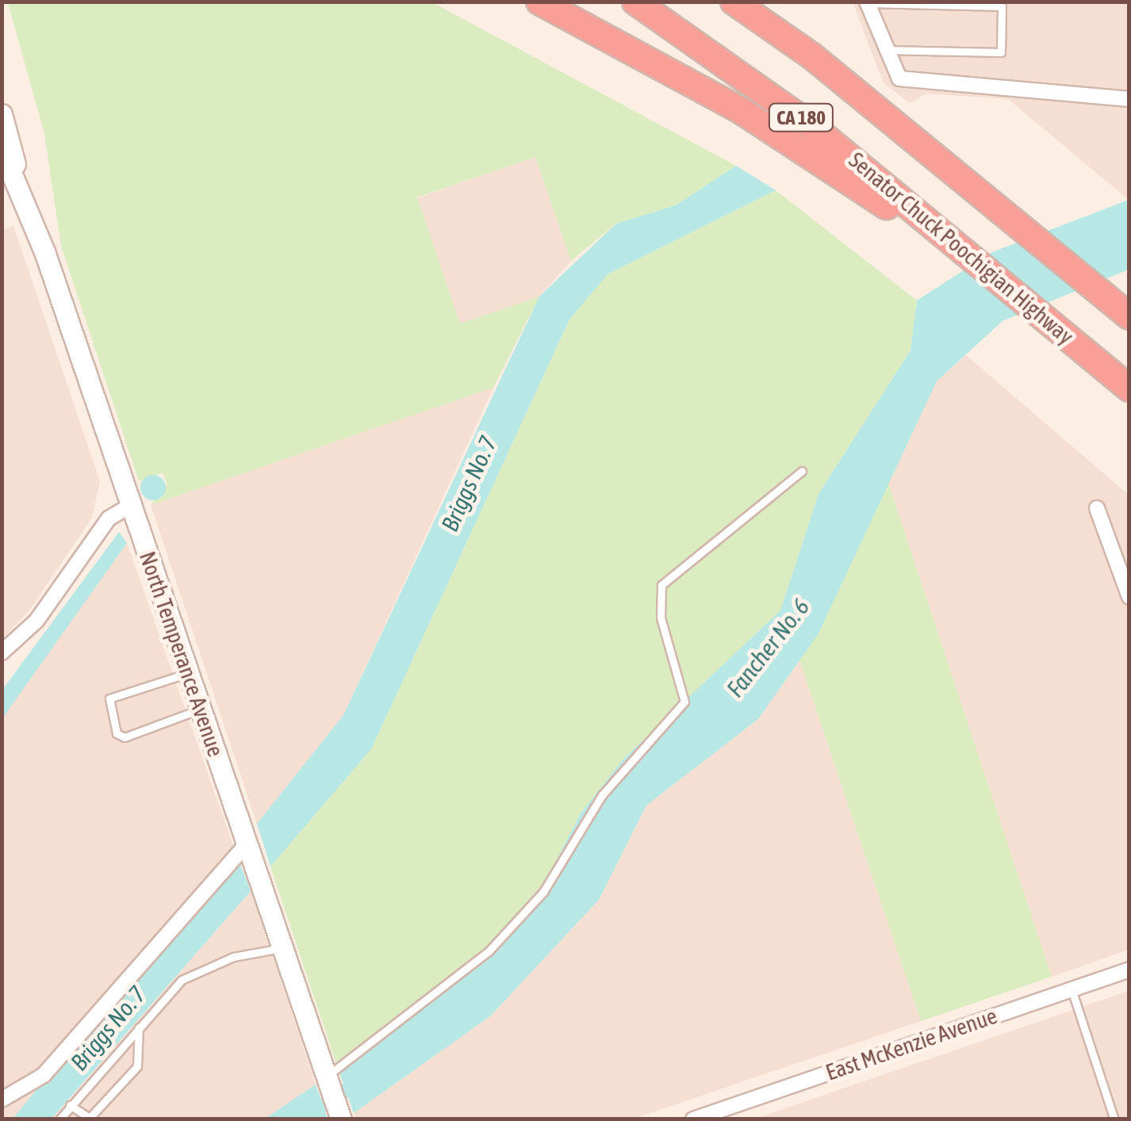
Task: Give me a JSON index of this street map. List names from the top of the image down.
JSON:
{
  "streets": {
    "highway": ["CA 180", "Senator Chuck Poochigian Highway"],
    "main road": ["North Temperance Avenue"],
    "street": ["East McKenzie Avenue"]
  },
  "water": ["Briggs No. 7", "Fancher No. 6"]
}
